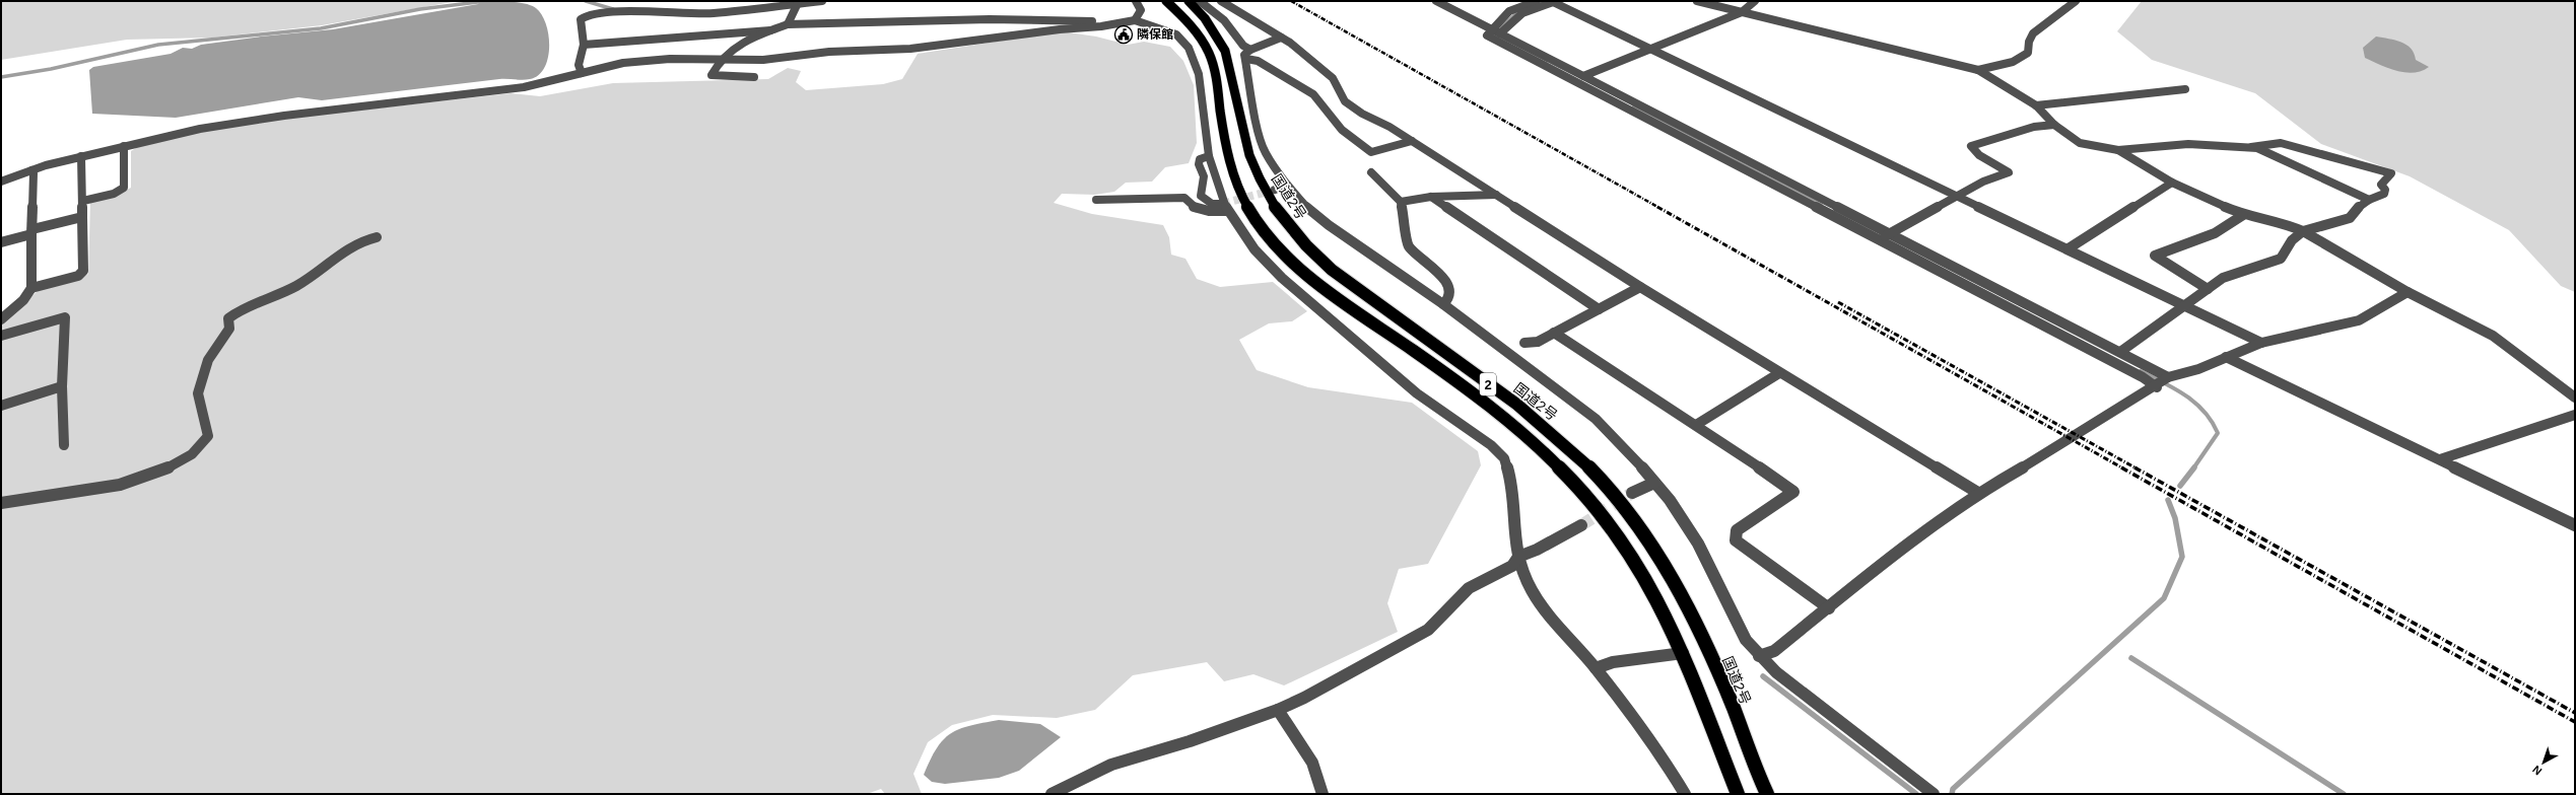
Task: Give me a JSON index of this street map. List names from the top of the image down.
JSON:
{
  "streets": {
    "highway": ["国道2号", "2"]
  },
  "places": {
    "public building": ["隣保館"]
  },
  "north": "bottom left"
}
